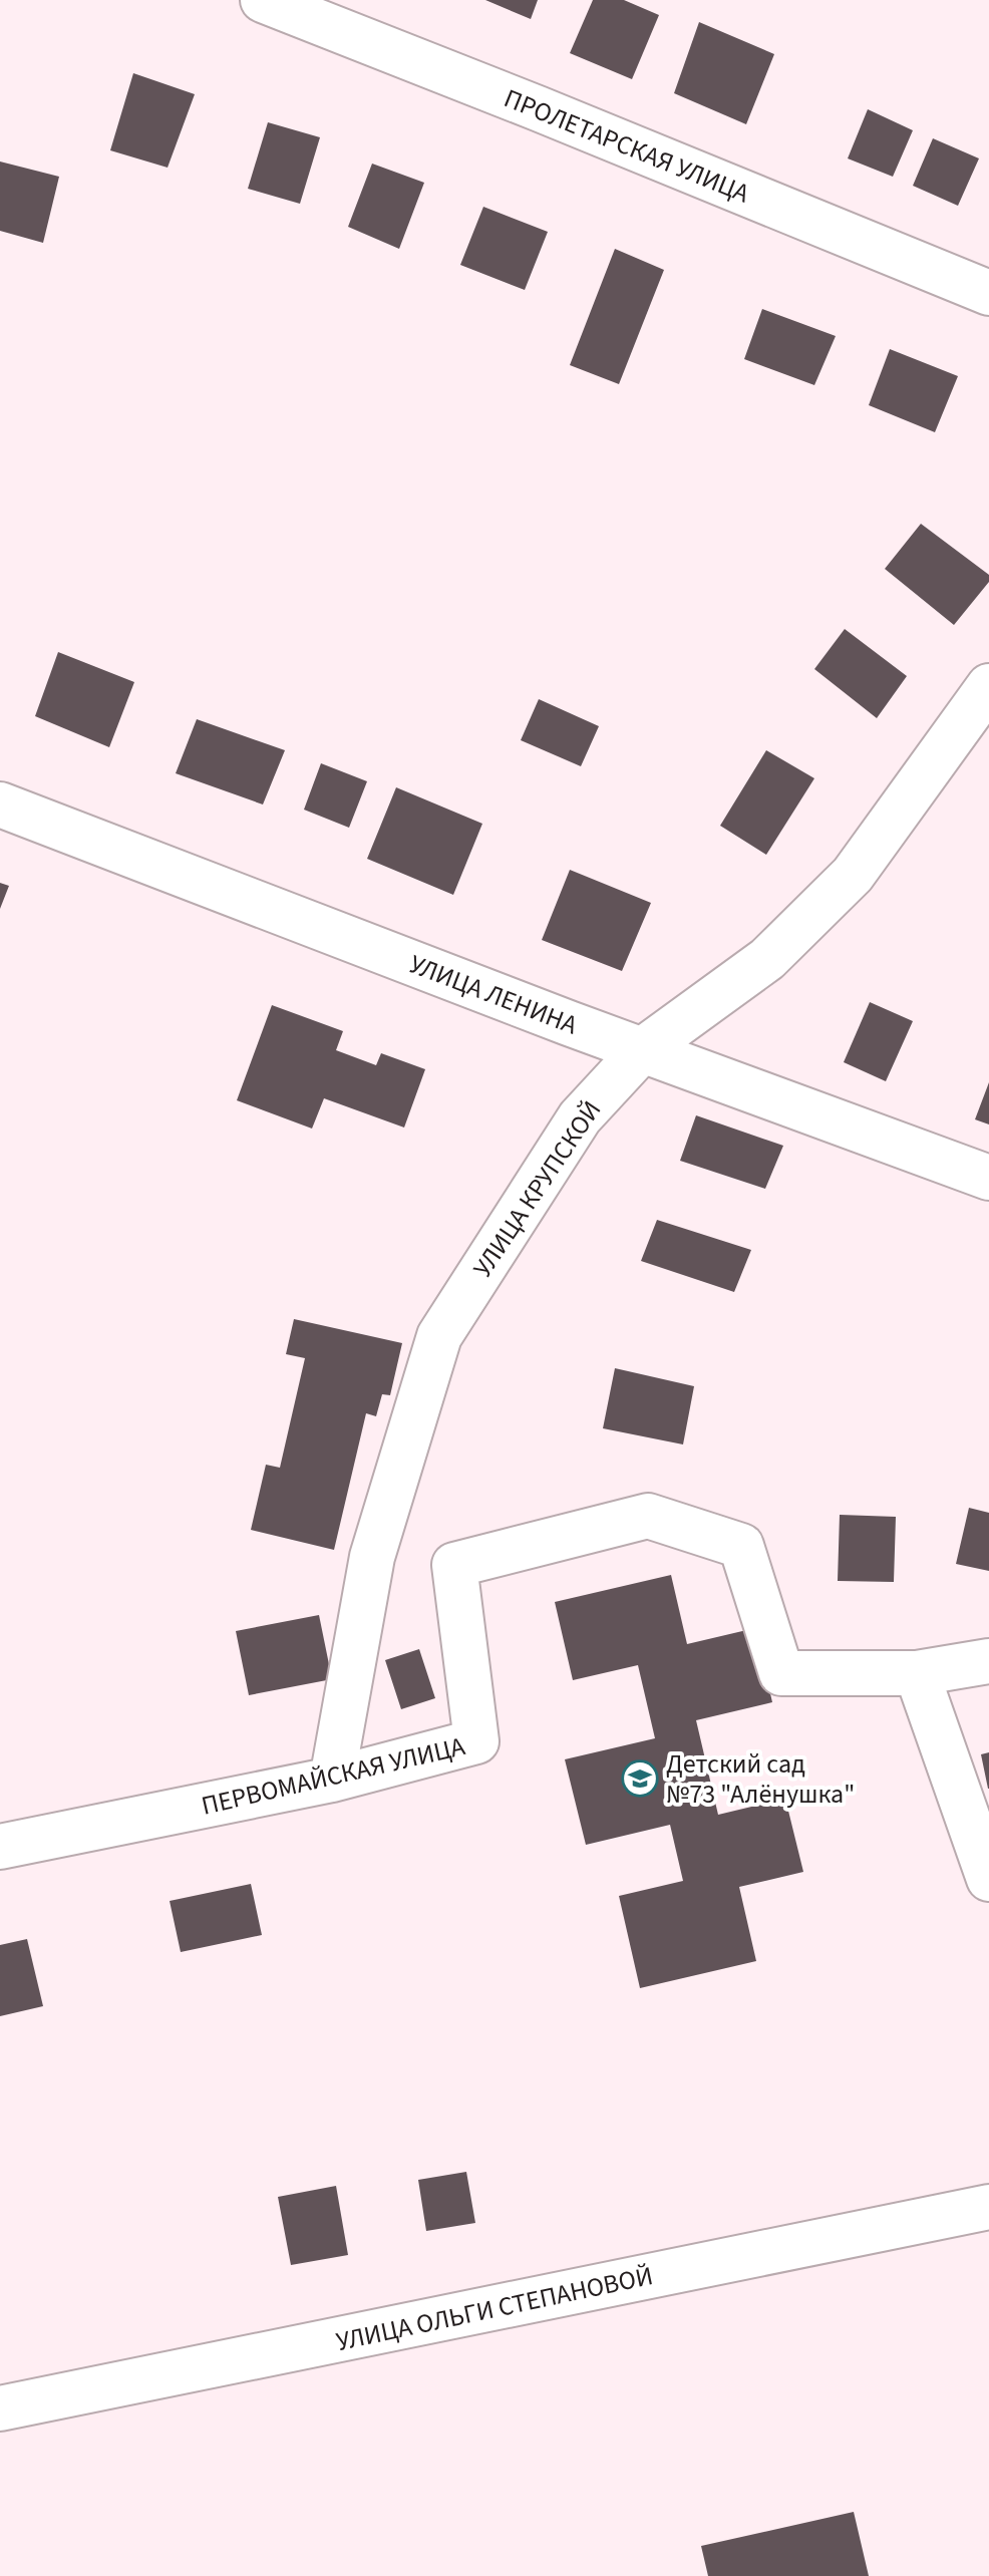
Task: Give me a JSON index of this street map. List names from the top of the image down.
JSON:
{
  "streets": {
    "street": [
      "ПРОЛЕТАРСКАЯ УЛИЦА",
      "УЛИЦА ЛЕНИНА",
      "УЛИЦА КРУПСКОЙ",
      "ПЕРВОМАЙСКАЯ УЛИЦА",
      "УЛИЦА ОЛЬГИ СТЕПАНОВОЙ"
    ]
  },
  "crossings": [
    ["УЛИЦА ЛЕНИНА", "УЛИЦА КРУПСКОЙ"],
    ["УЛИЦА КРУПСКОЙ", "ПЕРВОМАЙСКАЯ УЛИЦА"]
  ],
  "places": {
    "school or university": ["Детский сад №73 \"Алёнушка\""]
  }
}
